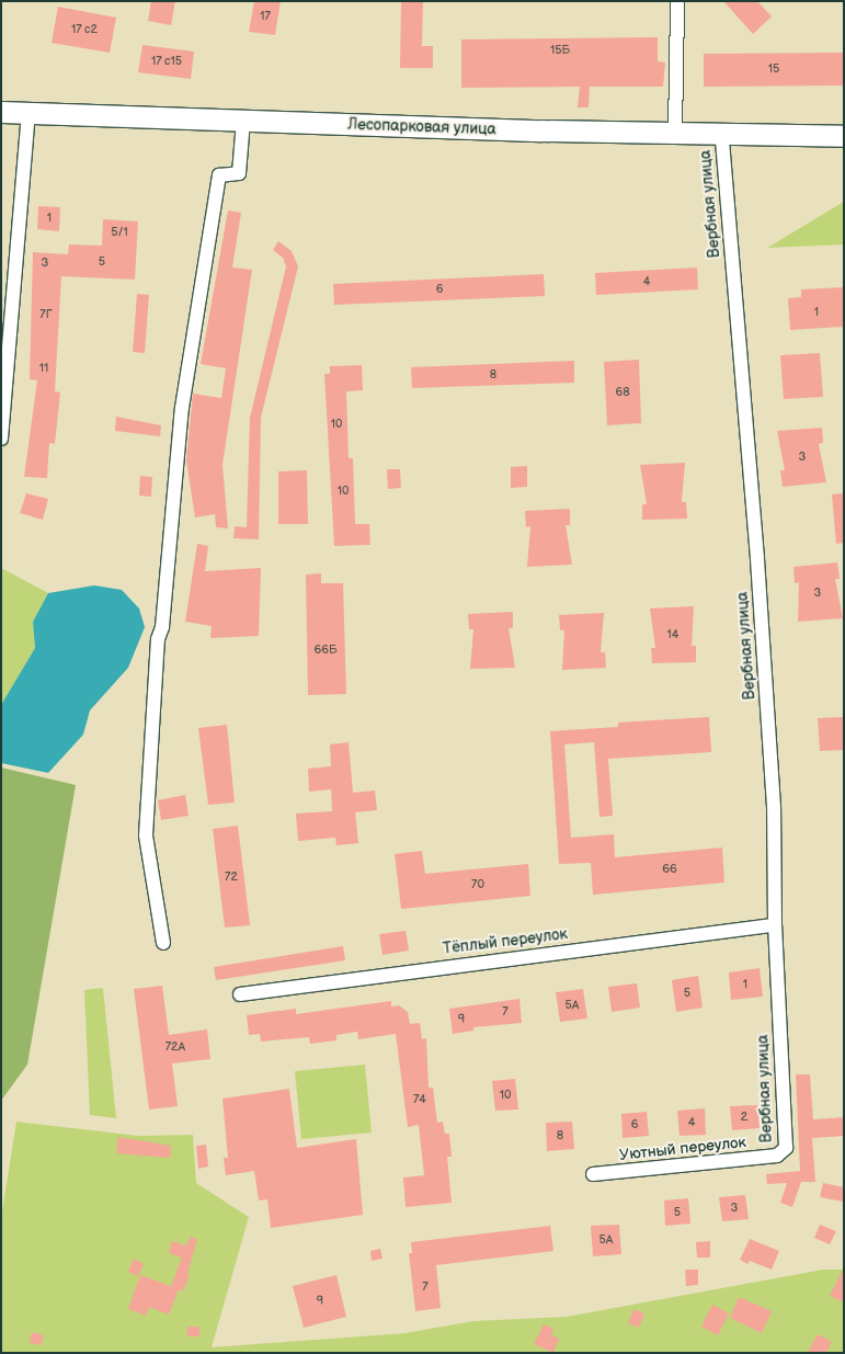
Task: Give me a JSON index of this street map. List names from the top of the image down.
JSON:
{
  "streets": {
    "main road": ["Лесопарковая улица"],
    "street": ["Вербная улица", "Тёплый переулок", "Уютный переулок"]
  },
  "crossings": [
    ["Лесопарковая улица", "Вербная улица"],
    ["Вербная улица", "Тёплый переулок"],
    ["Вербная улица", "Уютный переулок"]
  ],
  "house_numbers": [
    "17",
    "17 с2",
    "15Б",
    "17 с15",
    "15",
    "1",
    "5/1",
    "5",
    "3",
    "4",
    "6",
    "1",
    "7Г",
    "11",
    "8",
    "68",
    "10",
    "3",
    "10",
    "3",
    "14",
    "66Б",
    "66",
    "72",
    "70",
    "1",
    "5",
    "5А",
    "7",
    "9",
    "72А",
    "10",
    "74",
    "2",
    "4",
    "6",
    "8",
    "3",
    "5",
    "5А",
    "7",
    "9"
  ]
}
